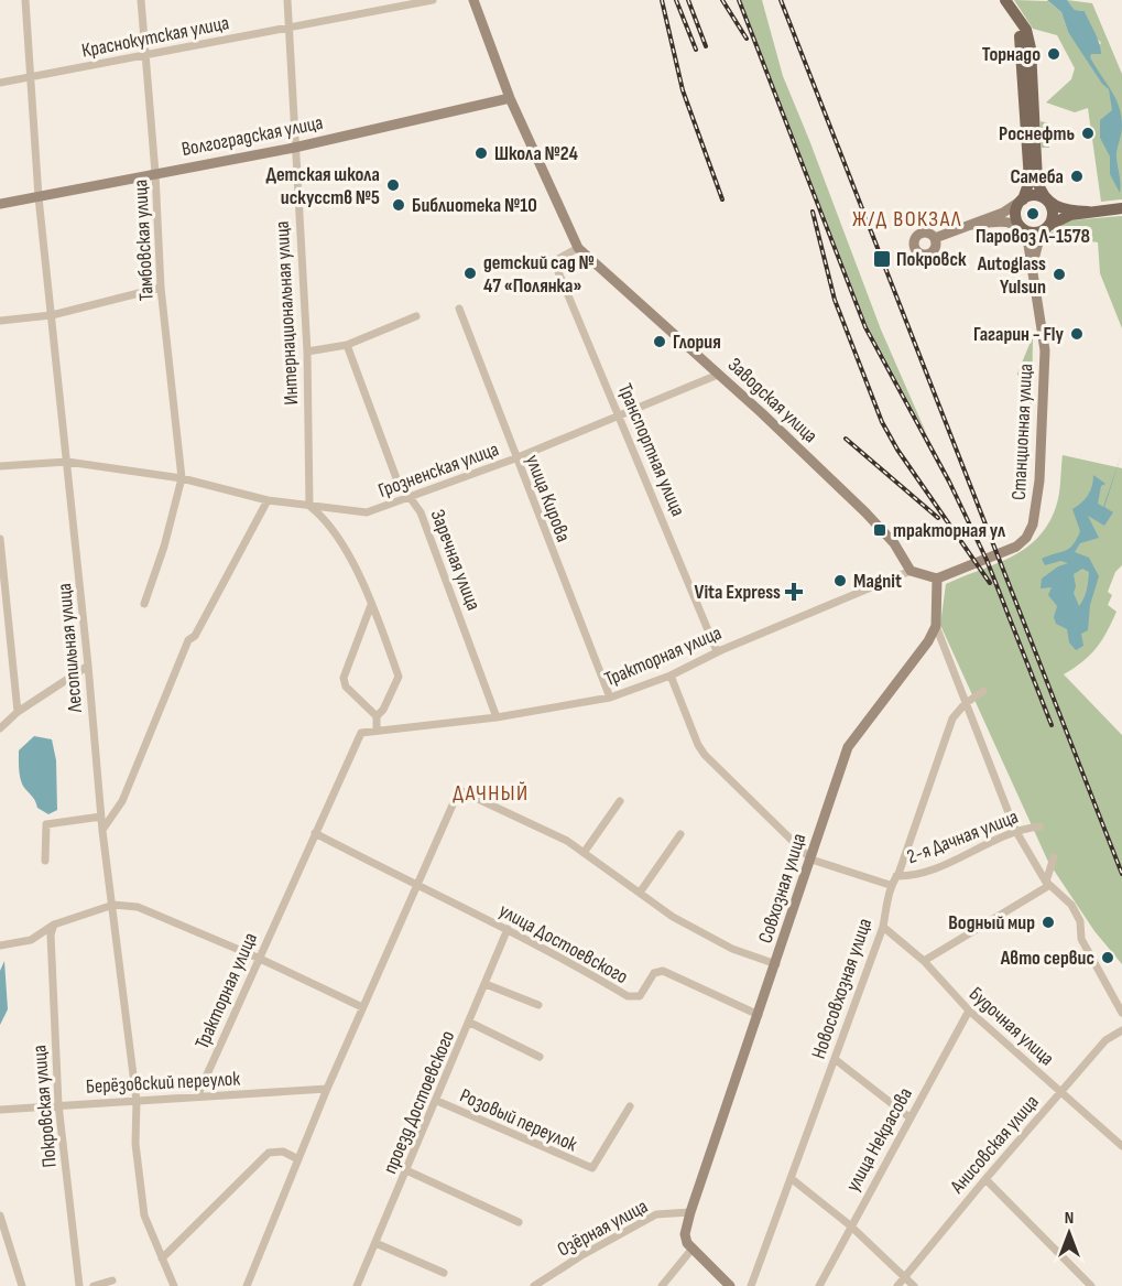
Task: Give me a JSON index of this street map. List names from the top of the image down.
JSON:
{
  "streets": {
    "street": [
      "Краснокутская улица",
      "Волгоградская улица",
      "Тамбовская улица",
      "Интернациональная улица",
      "Заводская улица",
      "Станционная улица",
      "Транспортная улица",
      "Грозненская улица",
      "улица Кирова",
      "Заречная улица",
      "Лесопильная улица",
      "Тракторная улица",
      "2-я Дачная улица",
      "Совхозная улица",
      "улица Достоевского",
      "Новосовхозная улица",
      "Будочная улица",
      "Берёзовский переулок",
      "проезд Достоевского",
      "Покровская улица",
      "Розовый переулок",
      "улица Некрасова",
      "Анисовская улица",
      "Озёрная улица"
    ]
  },
  "crossings": [
    ["Краснокутская улица", "Тамбовская улица"],
    ["Краснокутская улица", "Интернациональная улица"],
    ["Краснокутская улица", "Лесопильная улица"],
    ["Волгоградская улица", "Тамбовская улица"],
    ["Волгоградская улица", "Интернациональная улица"],
    ["Волгоградская улица", "Лесопильная улица"],
    ["Тамбовская улица", "Грозненская улица"],
    ["Интернациональная улица", "Грозненская улица"],
    ["Заводская улица", "Транспортная улица"],
    ["Заводская улица", "Грозненская улица"],
    ["Заводская улица", "Тракторная улица"],
    ["Транспортная улица", "Грозненская улица"],
    ["Транспортная улица", "Тракторная улица"],
    ["Грозненская улица", "улица Кирова"],
    ["Грозненская улица", "Заречная улица"],
    ["Грозненская улица", "Лесопильная улица"],
    ["улица Кирова", "Тракторная улица"],
    ["Заречная улица", "Тракторная улица"],
    ["Лесопильная улица", "Берёзовский переулок"],
    ["Тракторная улица", "2-я Дачная улица"],
    ["Тракторная улица", "улица Достоевского"],
    ["Тракторная улица", "Берёзовский переулок"],
    ["2-я Дачная улица", "Совхозная улица"],
    ["2-я Дачная улица", "Новосовхозная улица"],
    ["Совхозная улица", "улица Достоевского"],
    ["Совхозная улица", "Озёрная улица"],
    ["улица Достоевского", "проезд Достоевского"],
    ["Новосовхозная улица", "Будочная улица"],
    ["Будочная улица", "улица Некрасова"],
    ["Будочная улица", "Анисовская улица"],
    ["Берёзовский переулок", "Покровская улица"],
    ["проезд Достоевского", "Розовый переулок"]
  ],
  "districts": ["Ж/Д ВОКЗАЛ", "ДАЧНЫЙ"],
  "places": {
    "other": [
      "Торнадо",
      "Роснефть",
      "Школа №24",
      "Самеба",
      "Детская школа искусств №5",
      "Библиотека №10",
      "Паровоз Л-1578",
      "детский сад № 47 «Полянка»",
      "Autoglass Yulsun",
      "Гагарин - Fly",
      "Глория",
      "Magnit",
      "Водный мир",
      "Авто сервис"
    ],
    "transit": ["Покровск", "тракторная ул"],
    "health": ["Vita Express"]
  },
  "north": "top"
}
